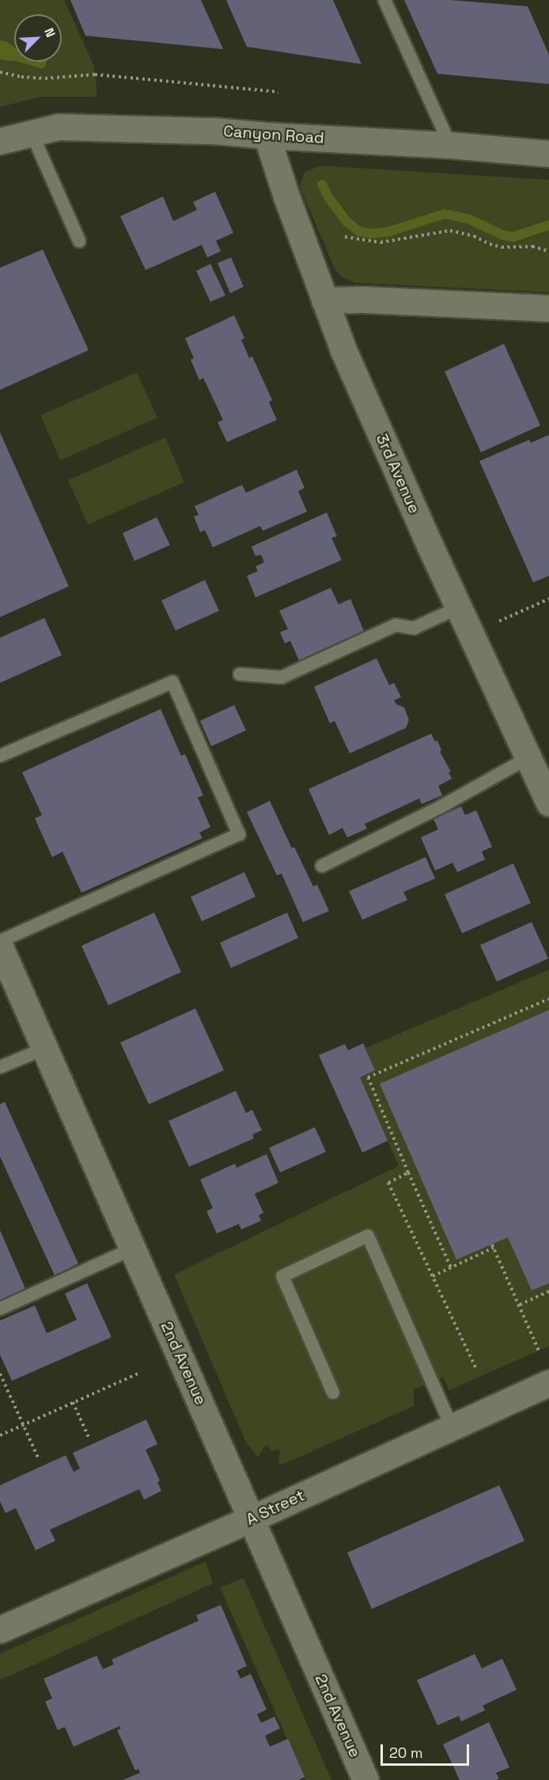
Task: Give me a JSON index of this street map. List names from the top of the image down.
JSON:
{
  "streets": {
    "street": [
      "Canyon Road",
      "3rd Avenue",
      "2nd Avenue",
      "A Street"
    ]
  },
  "crossings": [
    ["Canyon Road", "3rd Avenue"],
    ["2nd Avenue", "A Street"]
  ],
  "scale_bar": "20 m",
  "north": "top right"
}
